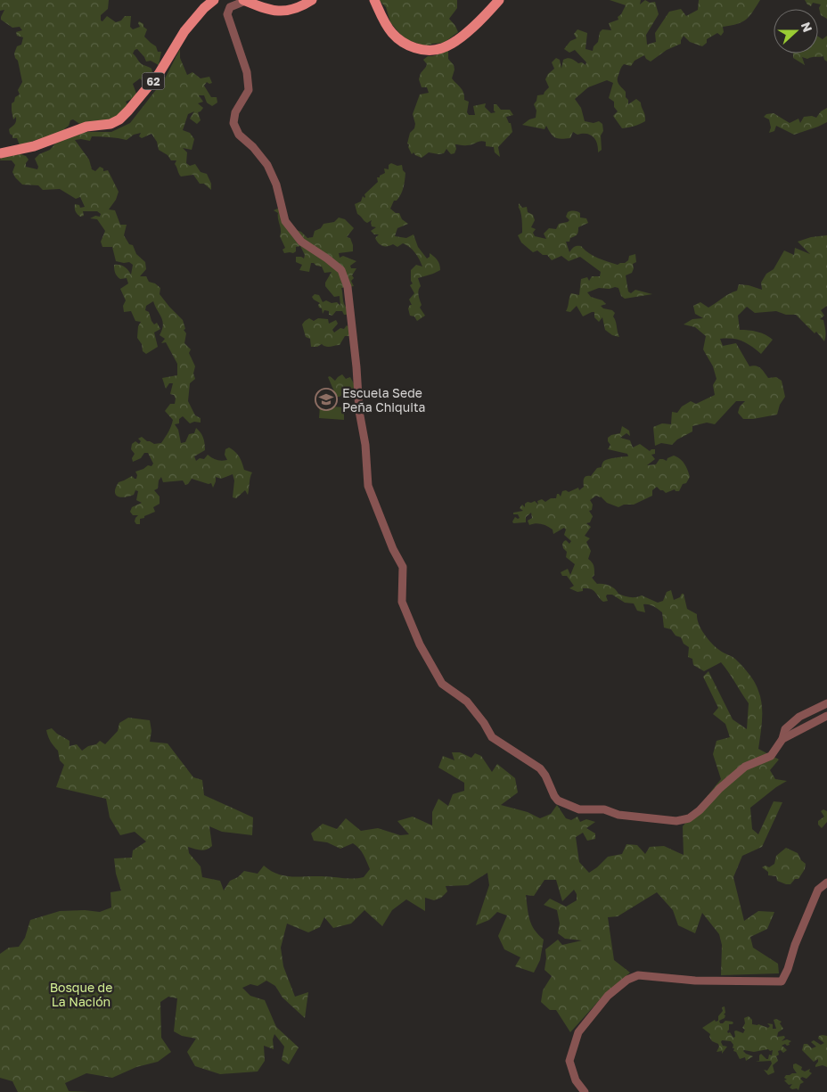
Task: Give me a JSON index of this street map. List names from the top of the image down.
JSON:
{
  "streets": {
    "main road": ["62"]
  },
  "parks": ["Bosque de La Nación"],
  "places": {
    "school or university": ["Escuela Sede Peña Chiquita"]
  },
  "north": "right"
}
